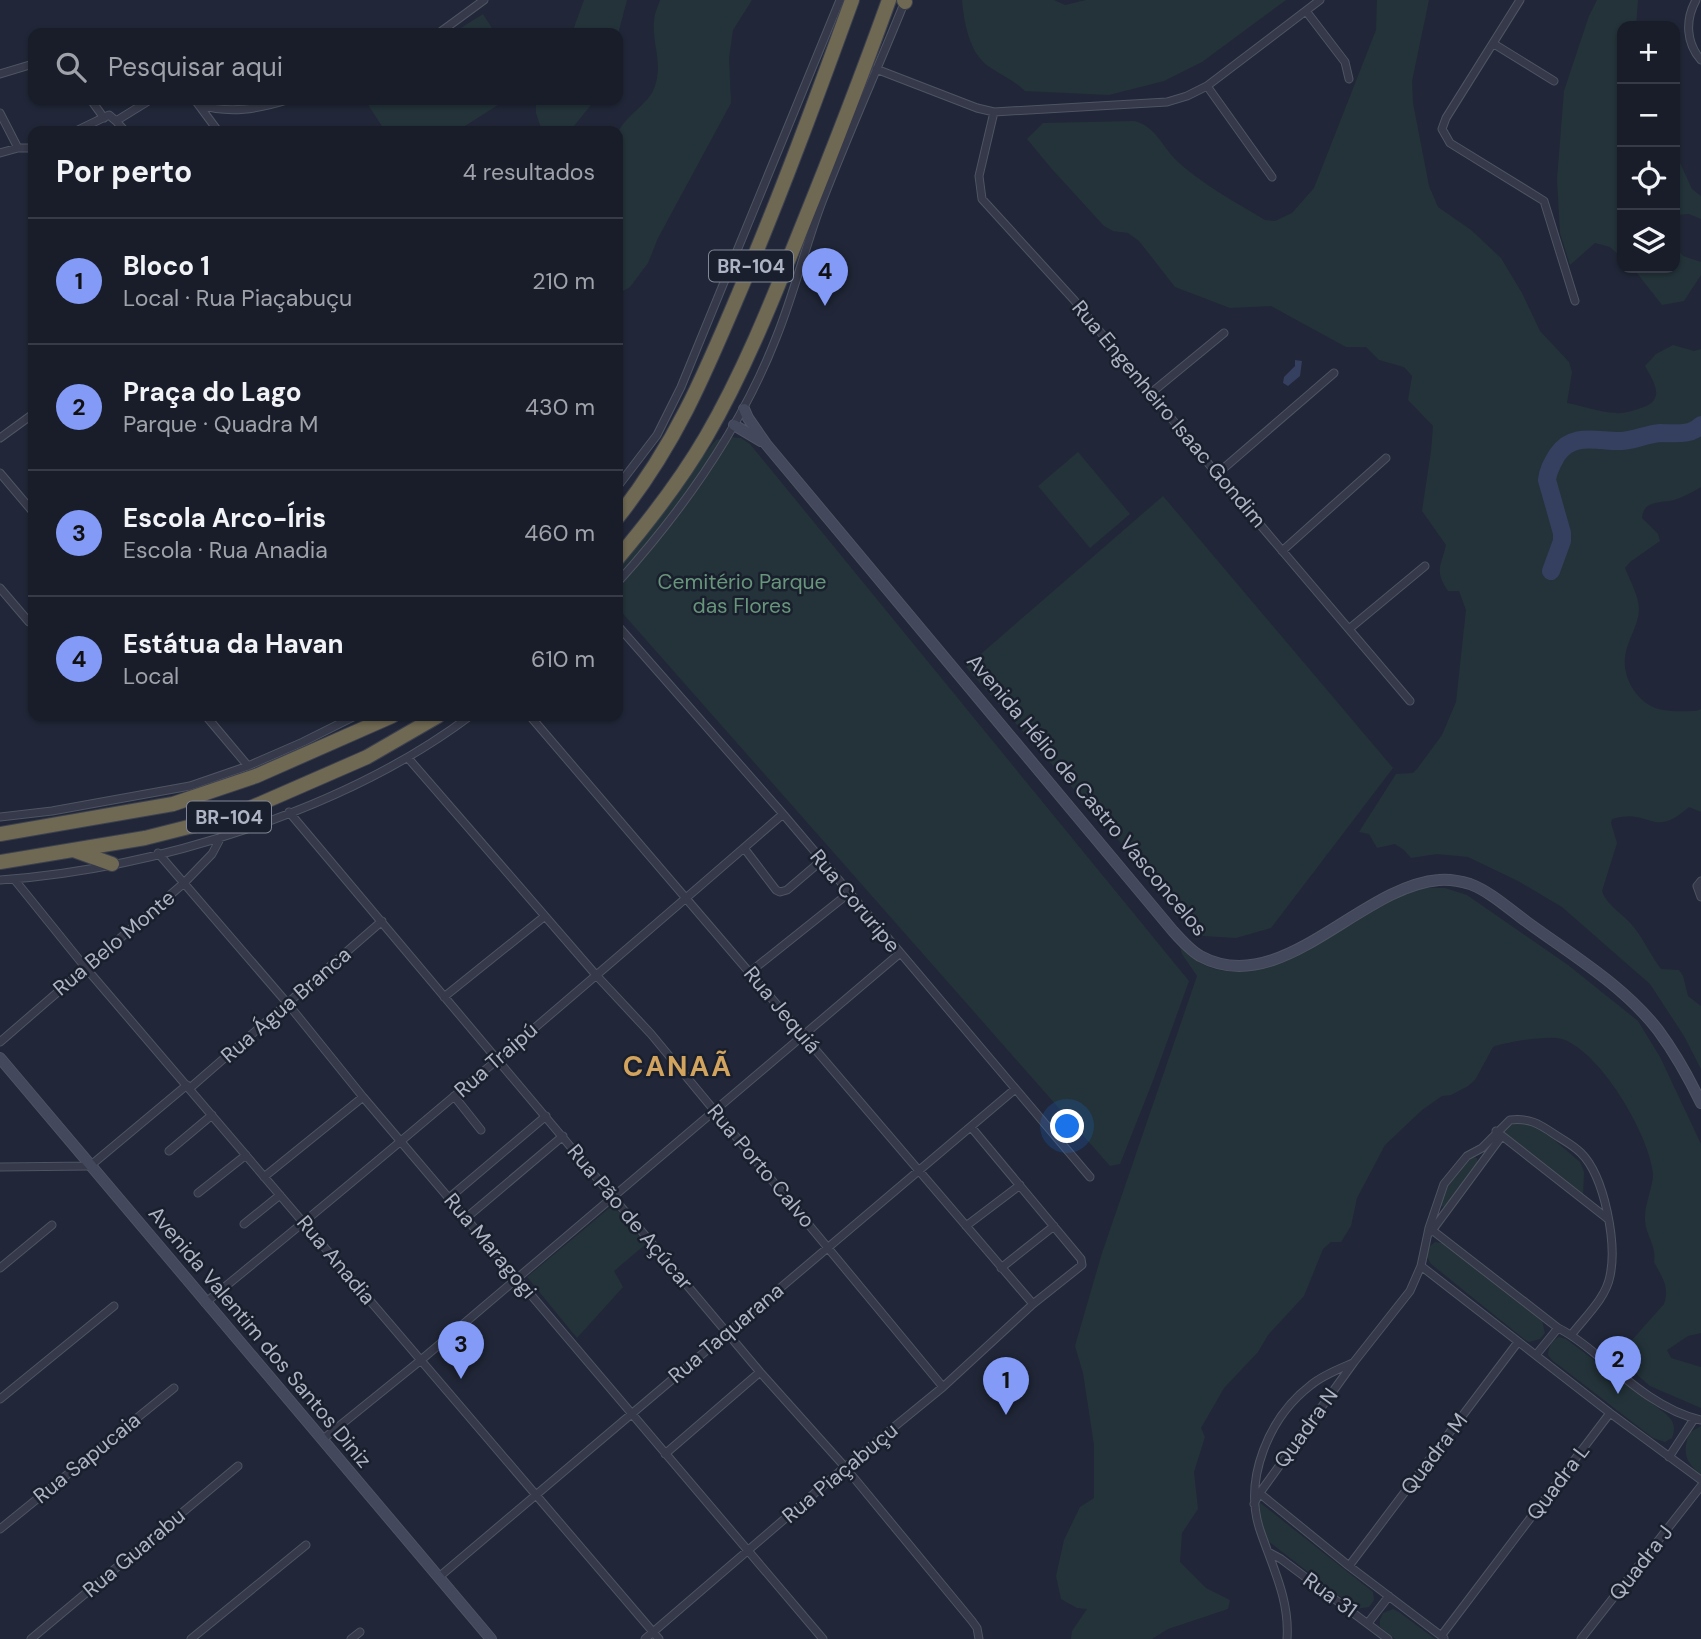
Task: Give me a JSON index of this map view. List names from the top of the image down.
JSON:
{
  "streets": {
    "highway": ["BR-104"],
    "street": [
      "Rua Engenheiro Isaac Gondim",
      "Avenida Hélio de Castro Vasconcelos",
      "Rua Coruripe",
      "Rua Belo Monte",
      "Rua Água Branca",
      "Rua Jequiá",
      "Rua Traipú",
      "Rua Porto Calvo",
      "Rua Pão de Açúcar",
      "Rua Maragogi",
      "Rua Anadia",
      "Rua Taquarana",
      "Avenida Valentim dos Santos Diniz",
      "Quadra N",
      "Quadra M",
      "Rua Sapucaia",
      "Rua Piaçabuçu",
      "Quadra L",
      "Rua Guarabu",
      "Quadra J",
      "Rua 31"
    ]
  },
  "crossings": [
    ["Rua Coruripe", "Rua Traipú"],
    ["Rua Coruripe", "Rua Taquarana"],
    ["Rua Belo Monte", "Rua Maragogi"],
    ["Rua Belo Monte", "Rua Anadia"],
    ["Rua Água Branca", "Rua Pão de Açúcar"],
    ["Rua Água Branca", "Rua Maragogi"],
    ["Rua Água Branca", "Rua Anadia"],
    ["Rua Água Branca", "Avenida Valentim dos Santos Diniz"],
    ["Rua Jequiá", "Rua Traipú"],
    ["Rua Jequiá", "Rua Taquarana"],
    ["Rua Jequiá", "Rua Piaçabuçu"],
    ["Rua Traipú", "Rua Porto Calvo"],
    ["Rua Traipú", "Rua Pão de Açúcar"],
    ["Rua Traipú", "Rua Maragogi"],
    ["Rua Traipú", "Rua Anadia"],
    ["Rua Traipú", "Avenida Valentim dos Santos Diniz"],
    ["Rua Porto Calvo", "Rua Taquarana"],
    ["Rua Porto Calvo", "Rua Piaçabuçu"],
    ["Rua Pão de Açúcar", "Rua Taquarana"],
    ["Rua Pão de Açúcar", "Rua Piaçabuçu"],
    ["Rua Maragogi", "Rua Taquarana"],
    ["Rua Maragogi", "Rua Piaçabuçu"],
    ["Rua Anadia", "Rua Taquarana"],
    ["Rua Anadia", "Rua Piaçabuçu"],
    ["Rua Taquarana", "Avenida Valentim dos Santos Diniz"]
  ],
  "districts": ["CANAÃ"],
  "parks": ["Cemitério Parque das Flores"],
  "page": {
    "map_buttons": ["+", "−"],
    "search": "Pesquisar aqui",
    "heading": ["Por perto", "4 resultados"],
    "list": [
      {
        "mark": "1",
        "name": "Bloco 1",
        "note": "Local · Rua Piaçabuçu",
        "value": "210 m"
      },
      {
        "mark": "2",
        "name": "Praça do Lago",
        "note": "Parque · Quadra M",
        "value": "430 m"
      },
      {
        "mark": "3",
        "name": "Escola Arco-Íris",
        "note": "Escola · Rua Anadia",
        "value": "460 m"
      },
      {
        "mark": "4",
        "name": "Estátua da Havan",
        "note": "Local",
        "value": "610 m"
      }
    ],
    "pins": [
      "4",
      "3",
      "2",
      "1"
    ]
  }
}
